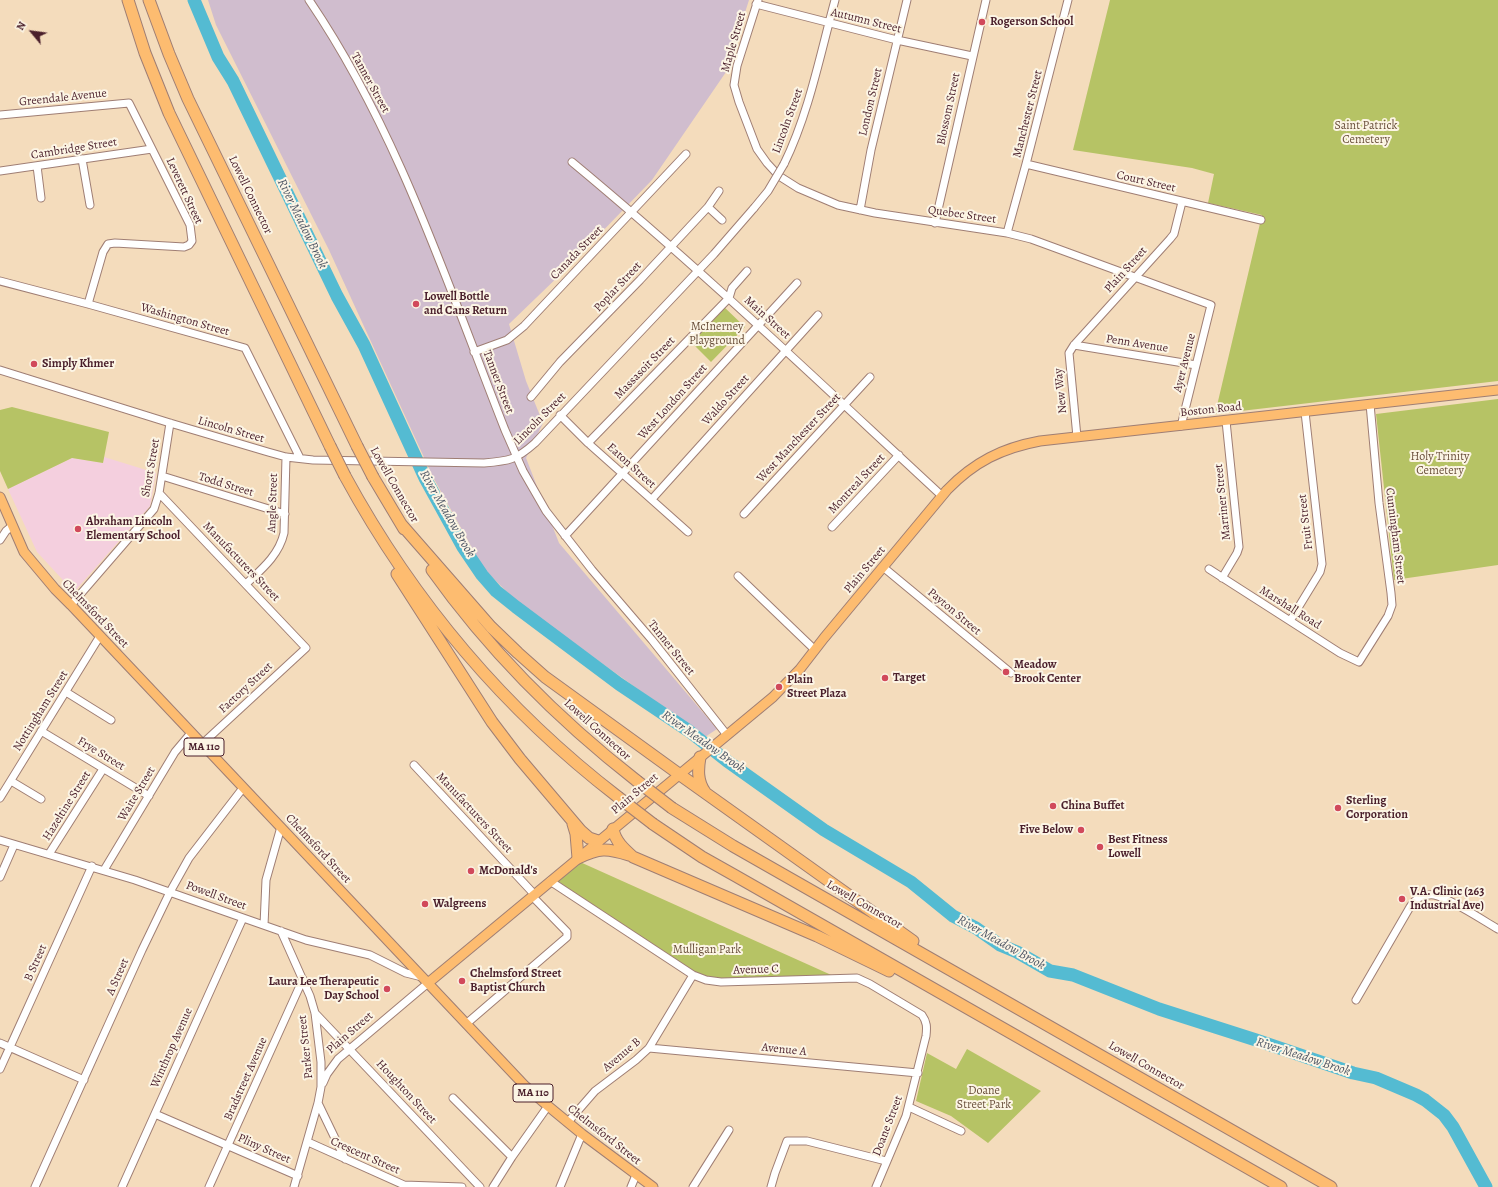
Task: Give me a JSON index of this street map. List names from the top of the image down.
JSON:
{
  "streets": {
    "highway": ["Lowell Connector"],
    "main road": [
      "Plain Street",
      "Boston Road",
      "Chelmsford Street",
      "MA 110"
    ],
    "street": [
      "Autumn Street",
      "Maple Street",
      "Tanner Street",
      "Greendale Avenue",
      "London Street",
      "Blossom Street",
      "Manchester Street",
      "Lincoln Street",
      "Cambridge Street",
      "Court Street",
      "Leverett Street",
      "Quebec Street",
      "Canada Street",
      "Poplar Street",
      "Main Street",
      "Washington Street",
      "Penn Avenue",
      "Ayer Avenue",
      "Massasoit Street",
      "New Way",
      "Waldo Street",
      "West London Street",
      "West Manchester Street",
      "Eaton Street",
      "Short Street",
      "Montreal Street",
      "Todd Street",
      "Marriner Street",
      "Angle Street",
      "Fruit Street",
      "Cunningham Street",
      "Manufacturers Street",
      "Marshall Road",
      "Payton Street",
      "Factory Street",
      "Nottingham Street",
      "Frye Street",
      "Waite Street",
      "Hazeltine Street",
      "Powell Street",
      "B Street",
      "Avenue C",
      "A Street",
      "Parker Street",
      "Winthrop Avenue",
      "Avenue A",
      "Avenue B",
      "Bradstreet Avenue",
      "Houghton Street",
      "Doane Street",
      "Pliny Street",
      "Crescent Street"
    ]
  },
  "crossings": [
    ["Autumn Street", "Maple Street"],
    ["Autumn Street", "London Street"],
    ["Autumn Street", "Blossom Street"],
    ["Autumn Street", "Lincoln Street"],
    ["Maple Street", "Quebec Street"],
    ["Tanner Street", "Lincoln Street"],
    ["Tanner Street", "Canada Street"],
    ["Tanner Street", "Plain Street"],
    ["Tanner Street", "West London Street"],
    ["Greendale Avenue", "Leverett Street"],
    ["London Street", "Quebec Street"],
    ["Blossom Street", "Quebec Street"],
    ["Manchester Street", "Court Street"],
    ["Manchester Street", "Quebec Street"],
    ["Lincoln Street", "Main Street"],
    ["Lincoln Street", "Washington Street"],
    ["Lincoln Street", "Eaton Street"],
    ["Lincoln Street", "Short Street"],
    ["Lincoln Street", "Angle Street"],
    ["Cambridge Street", "Leverett Street"],
    ["Court Street", "Plain Street"],
    ["Leverett Street", "Washington Street"],
    ["Quebec Street", "Plain Street"],
    ["Quebec Street", "Ayer Avenue"],
    ["Canada Street", "Main Street"],
    ["Plain Street", "Main Street"],
    ["Plain Street", "Penn Avenue"],
    ["Plain Street", "New Way"],
    ["Plain Street", "Boston Road"],
    ["Plain Street", "Manufacturers Street"],
    ["Plain Street", "Payton Street"],
    ["Plain Street", "Chelmsford Street"],
    ["Plain Street", "Powell Street"],
    ["Plain Street", "Avenue C"],
    ["Plain Street", "Parker Street"],
    ["Plain Street", "Houghton Street"],
    ["Poplar Street", "Main Street"],
    ["Main Street", "Massasoit Street"],
    ["Main Street", "Waldo Street"],
    ["Main Street", "West London Street"],
    ["Main Street", "Boston Road"],
    ["Main Street", "West Manchester Street"],
    ["Main Street", "Montreal Street"],
    ["Penn Avenue", "Ayer Avenue"],
    ["Penn Avenue", "New Way"],
    ["Ayer Avenue", "Boston Road"],
    ["Massasoit Street", "Eaton Street"],
    ["New Way", "Boston Road"],
    ["Waldo Street", "Eaton Street"],
    ["West London Street", "Eaton Street"],
    ["Boston Road", "Marriner Street"],
    ["Boston Road", "Fruit Street"],
    ["Boston Road", "Cunningham Street"],
    ["Short Street", "Todd Street"],
    ["Short Street", "Manufacturers Street"],
    ["Short Street", "Chelmsford Street"],
    ["Todd Street", "Angle Street"],
    ["Marriner Street", "Marshall Road"],
    ["Angle Street", "Manufacturers Street"],
    ["Fruit Street", "Marshall Road"],
    ["Cunningham Street", "Marshall Road"],
    ["Manufacturers Street", "Chelmsford Street"],
    ["Manufacturers Street", "Factory Street"],
    ["Chelmsford Street", "Factory Street"],
    ["Chelmsford Street", "Nottingham Street"],
    ["Chelmsford Street", "Waite Street"],
    ["Chelmsford Street", "Powell Street"],
    ["Chelmsford Street", "A Street"],
    ["Chelmsford Street", "Avenue B"],
    ["Nottingham Street", "Frye Street"],
    ["Frye Street", "Waite Street"],
    ["Frye Street", "Hazeltine Street"],
    ["Waite Street", "Powell Street"],
    ["Hazeltine Street", "Powell Street"],
    ["Powell Street", "B Street"],
    ["Powell Street", "A Street"],
    ["Powell Street", "Parker Street"],
    ["Powell Street", "Winthrop Avenue"],
    ["Avenue C", "Avenue A"],
    ["Avenue C", "Avenue B"],
    ["Avenue C", "Doane Street"],
    ["Parker Street", "Bradstreet Avenue"],
    ["Parker Street", "Houghton Street"],
    ["Parker Street", "Pliny Street"],
    ["Parker Street", "Crescent Street"],
    ["Winthrop Avenue", "Pliny Street"],
    ["Avenue A", "Avenue B"],
    ["Avenue A", "Doane Street"],
    ["Bradstreet Avenue", "Pliny Street"]
  ],
  "water": ["River Meadow Brook"],
  "parks": [
    "Saint Patrick Cemetery",
    "McInerney Playground",
    "Holy Trinity Cemetery",
    "Mulligan Park",
    "Doane Street Park"
  ],
  "places": [
    "Rogerson School",
    "Lowell Bottle and Cans Return",
    "Simply Khmer",
    "Abraham Lincoln Elementary School",
    "Meadow Brook Center",
    "Target",
    "Plain Street Plaza",
    "China Buffet",
    "Sterling Corporation",
    "Five Below",
    "Best Fitness Lowell",
    "McDonald's",
    "V.A. Clinic (263 Industrial Ave)",
    "Walgreens",
    "Chelmsford Street Baptist Church",
    "Laura Lee Therapeutic Day School"
  ],
  "north": "top left"
}
